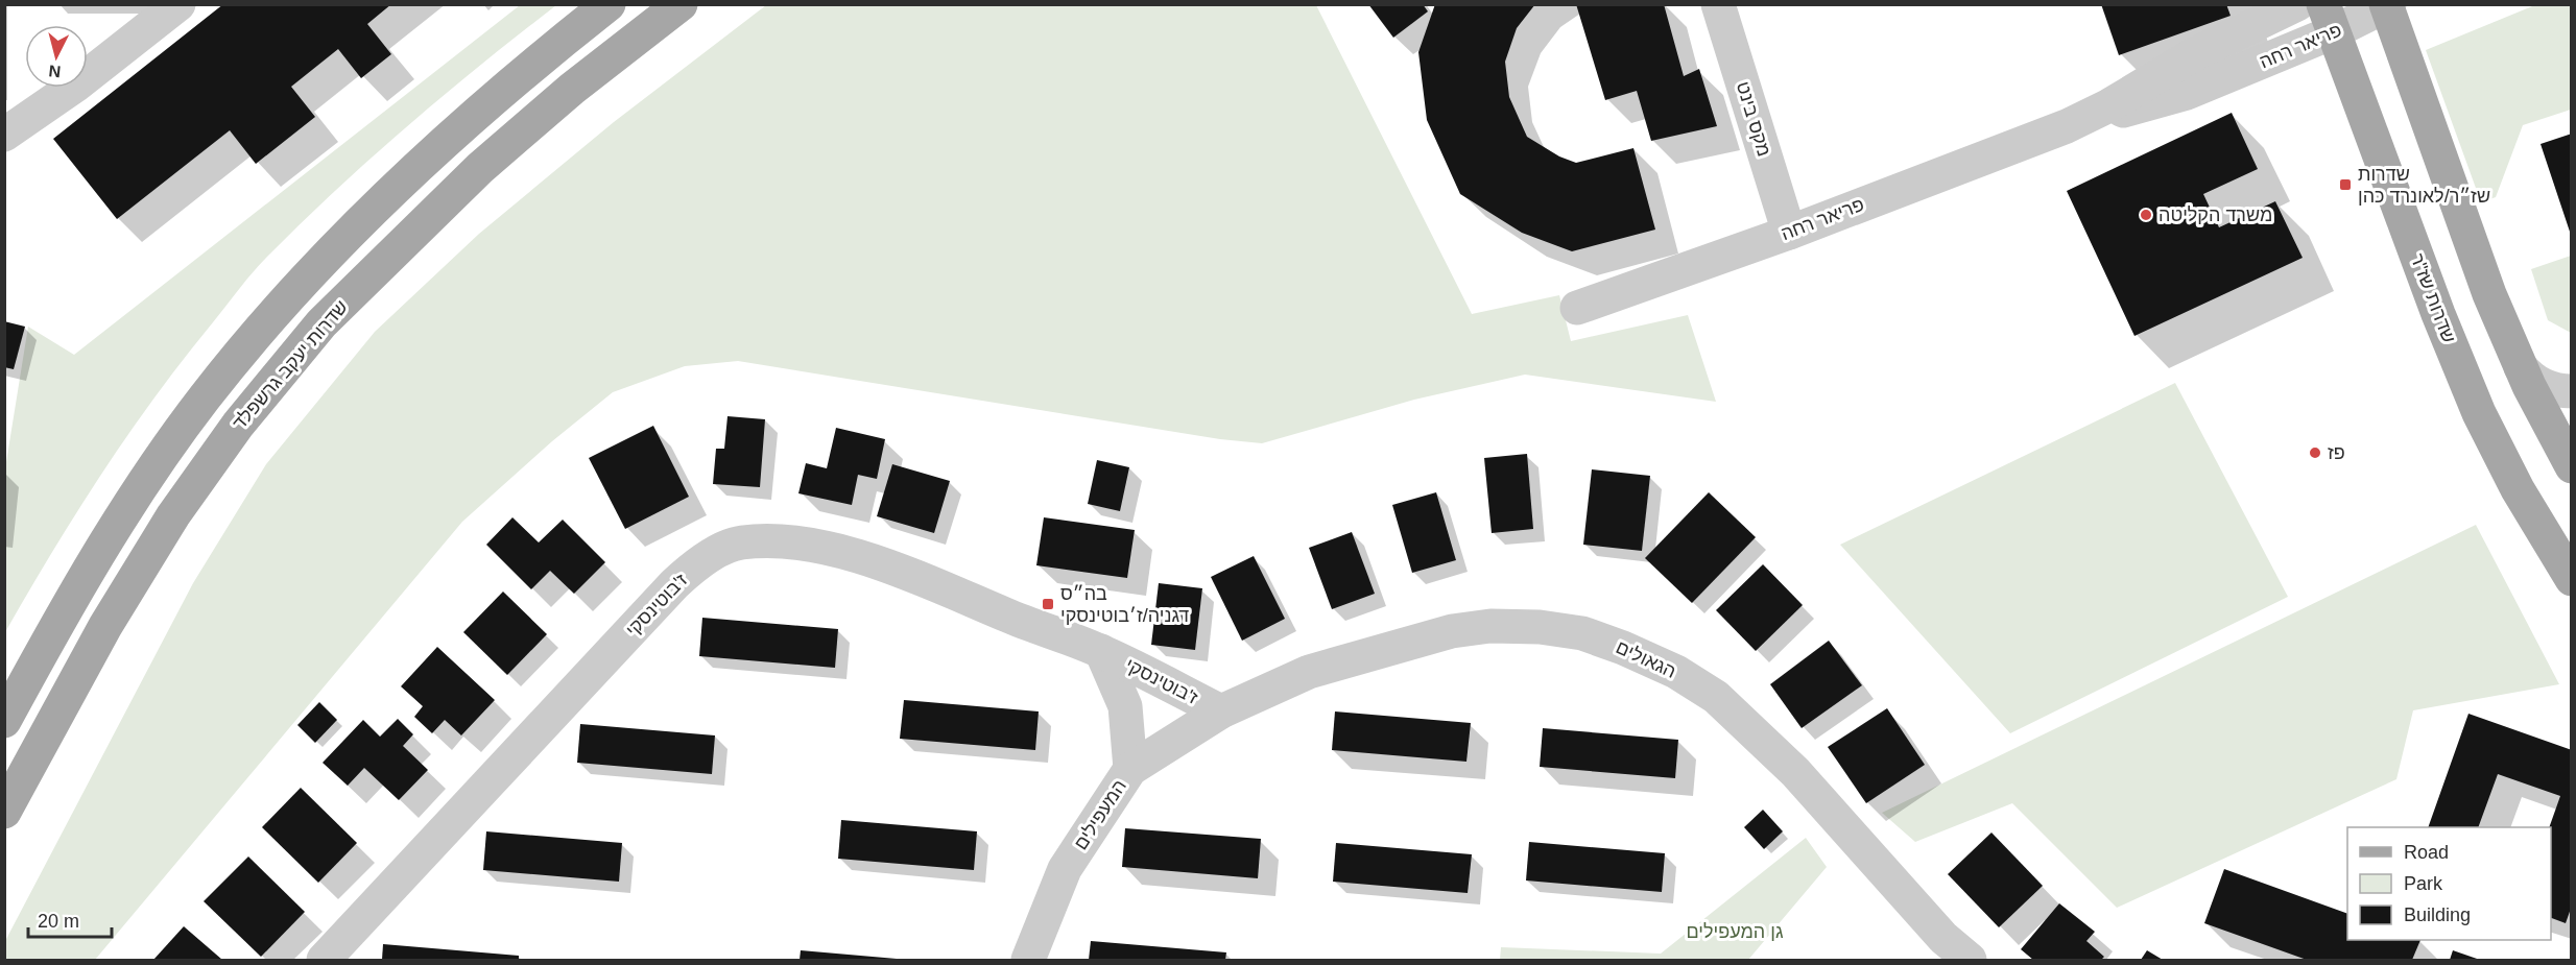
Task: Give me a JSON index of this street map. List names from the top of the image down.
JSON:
{
  "streets": {
    "main road": ["שדרות שז\"ר", "שדרות יעקב גרשפלד"],
    "street": [
      "פריאר רחה",
      "מקס בינט",
      "ז'בוטינסקי",
      "הגאולים",
      "המעפילים"
    ]
  },
  "crossings": [
    ["פריאר רחה", "מקס בינט"],
    ["פריאר רחה", "שדרות שז\"ר"],
    ["ז'בוטינסקי", "הגאולים"],
    ["ז'בוטינסקי", "המעפילים"],
    ["הגאולים", "המעפילים"]
  ],
  "parks": ["גן המעפילים"],
  "places": {
    "transit": ["שדרות שז״ר/לאונרד כהן", "בה״ס דגניה/ז׳בוטינסקי"],
    "other": ["משרד הקליטה", "פז"]
  },
  "legend": ["Road", "Park", "Building"],
  "scale_bar": "20 m",
  "north": "bottom"
}
